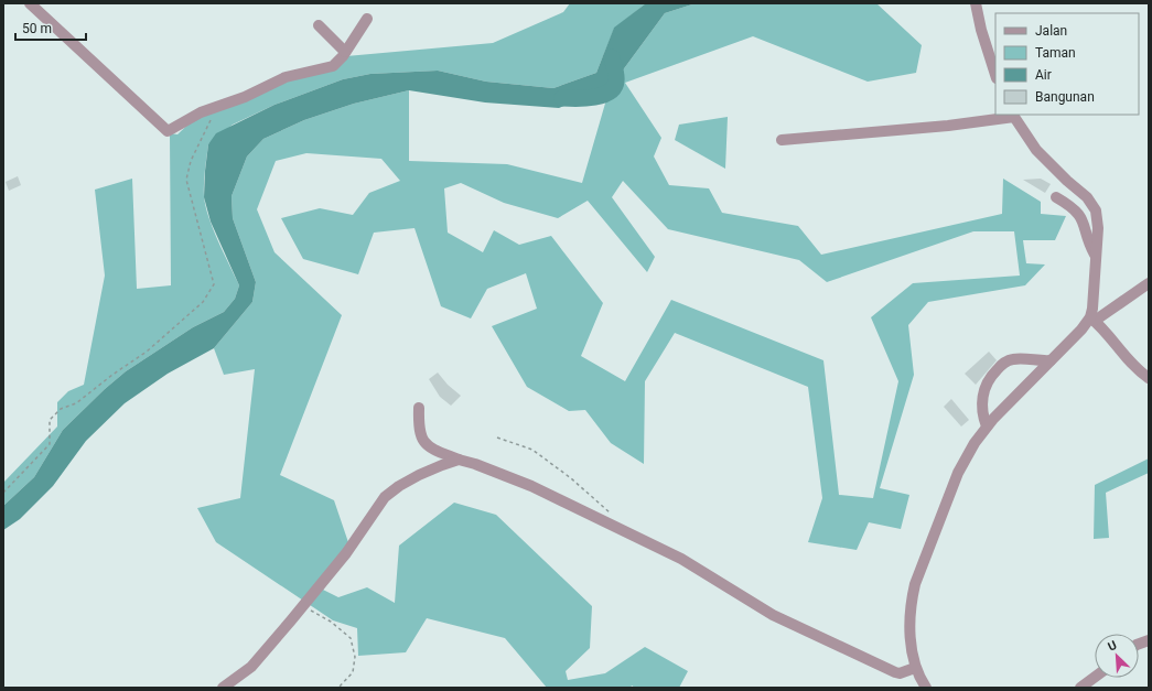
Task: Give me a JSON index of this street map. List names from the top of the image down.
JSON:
{
  "legend": [
    "Jalan",
    "Taman",
    "Air",
    "Bangunan"
  ],
  "scale_bar": "50 m",
  "north": "top left"
}
